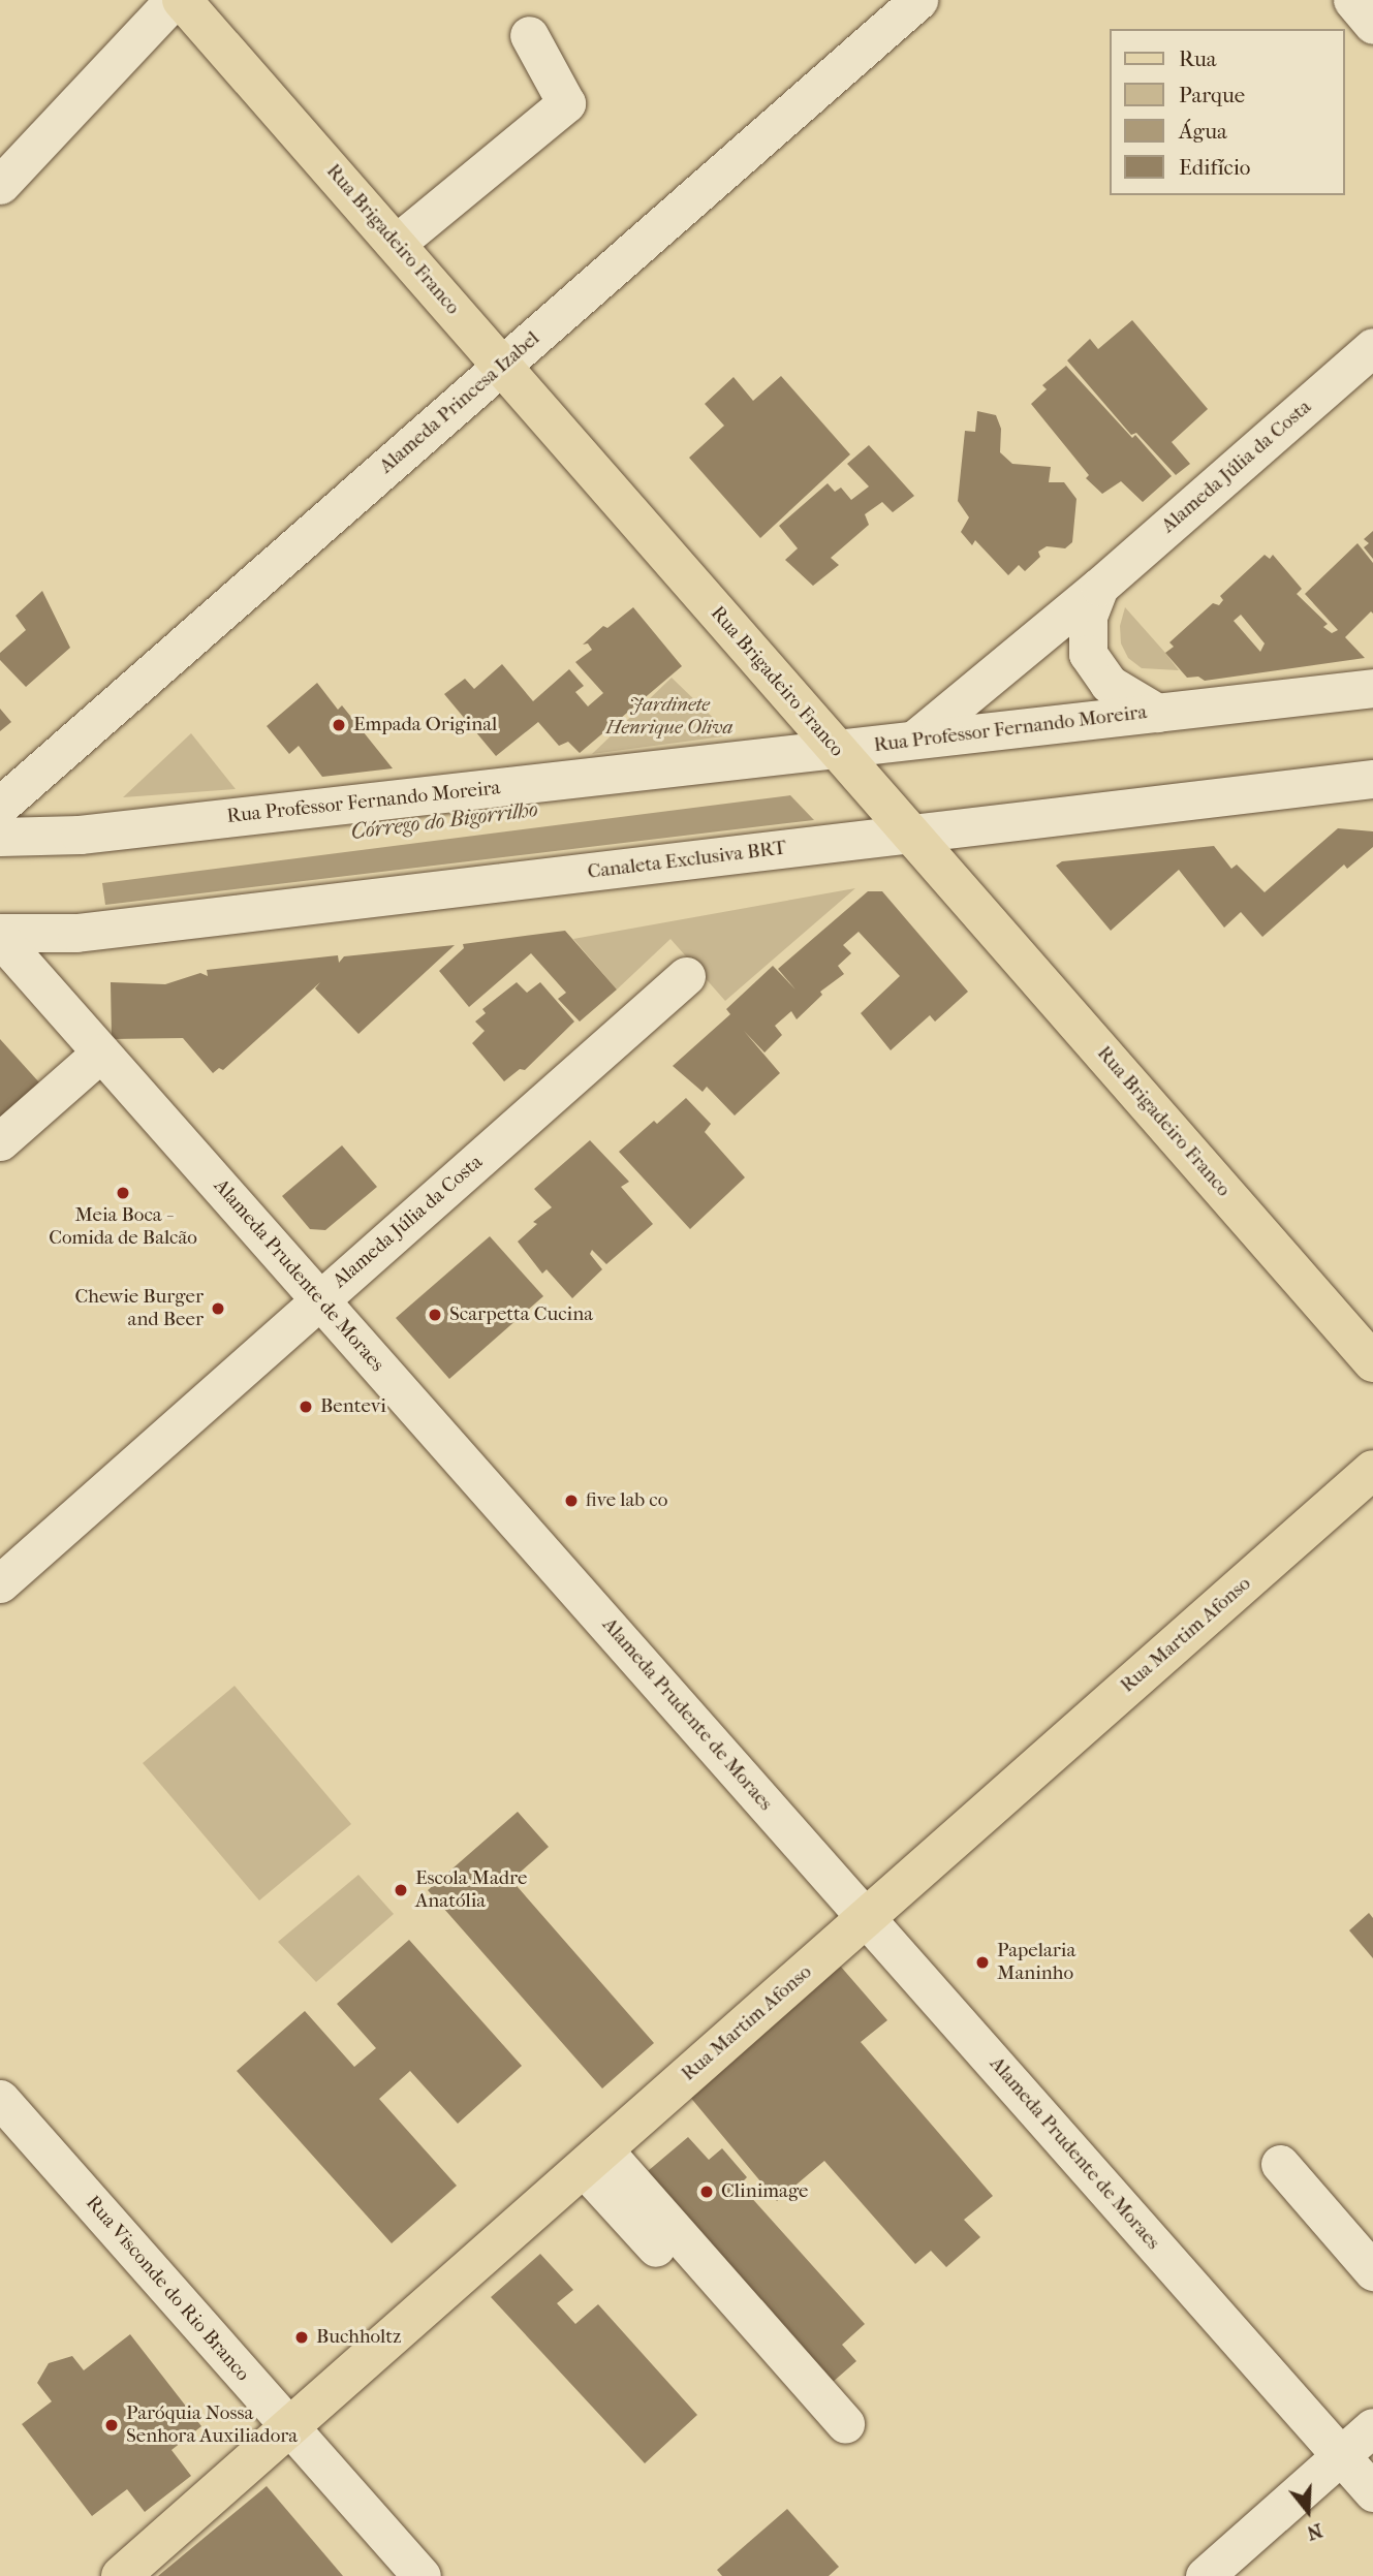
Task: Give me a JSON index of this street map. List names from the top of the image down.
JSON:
{
  "streets": {
    "main road": ["Rua Brigadeiro Franco", "Rua Martim Afonso"],
    "street": [
      "Alameda Princesa Izabel",
      "Alameda Júlia da Costa",
      "Rua Professor Fernando Moreira",
      "Canaleta Exclusiva BRT",
      "Alameda Prudente de Moraes",
      "Rua Visconde do Rio Branco"
    ]
  },
  "crossings": [
    ["Rua Brigadeiro Franco", "Alameda Princesa Izabel"],
    ["Rua Brigadeiro Franco", "Rua Professor Fernando Moreira"],
    ["Rua Brigadeiro Franco", "Canaleta Exclusiva BRT"],
    ["Alameda Júlia da Costa", "Rua Professor Fernando Moreira"],
    ["Alameda Júlia da Costa", "Alameda Prudente de Moraes"],
    ["Canaleta Exclusiva BRT", "Alameda Prudente de Moraes"],
    ["Alameda Prudente de Moraes", "Rua Martim Afonso"],
    ["Rua Martim Afonso", "Rua Visconde do Rio Branco"]
  ],
  "water": ["Córrego do Bigorrilho"],
  "parks": ["Jardinete Henrique Oliva"],
  "places": [
    "Empada Original",
    "Meia Boca - Comida de Balcão",
    "Chewie Burger and Beer",
    "Scarpetta Cucina",
    "Bentevi",
    "five lab co",
    "Escola Madre Anatólia",
    "Papelaria Maninho",
    "Clinimage",
    "Buchholtz",
    "Paróquia Nossa Senhora Auxiliadora"
  ],
  "legend": [
    "Rua",
    "Parque",
    "Água",
    "Edifício"
  ],
  "north": "bottom"
}
